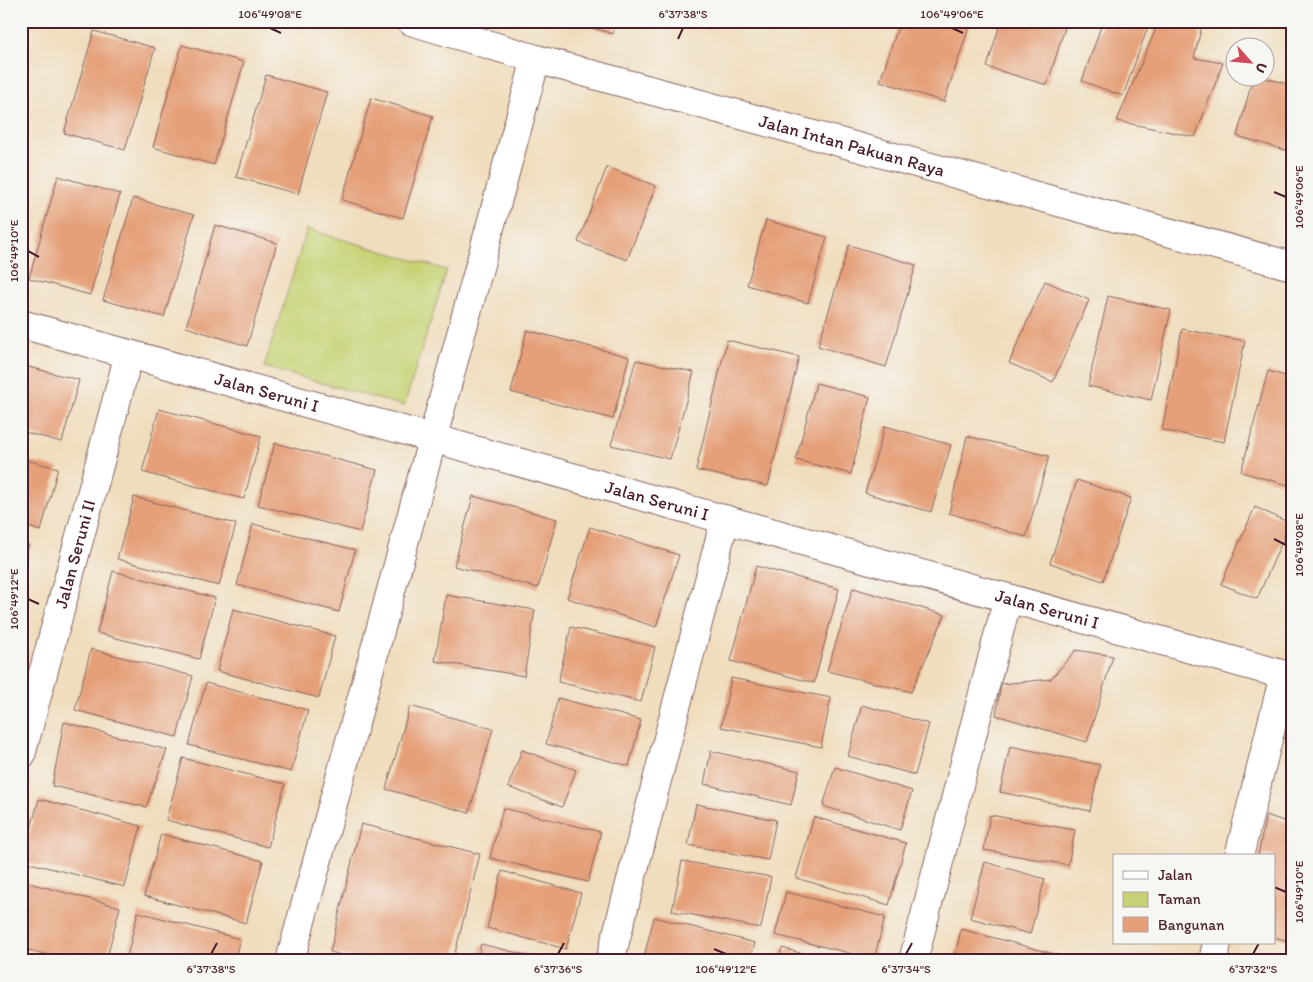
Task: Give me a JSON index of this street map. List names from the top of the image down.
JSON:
{
  "streets": {
    "street": ["Jalan Intan Pakuan Raya", "Jalan Seruni I", "Jalan Seruni II"]
  },
  "crossings": [
    ["Jalan Seruni I", "Jalan Seruni II"]
  ],
  "legend": ["Jalan", "Taman", "Bangunan"],
  "north": "bottom right",
  "coordinates": [
    "106°49'08\"E",
    "6°37'38\"S",
    "106°49'06\"E",
    "106°49'10\"E",
    "106°49'12\"E",
    "6°37'36\"S",
    "6°37'34\"S",
    "6°37'32\"S"
  ]
}
